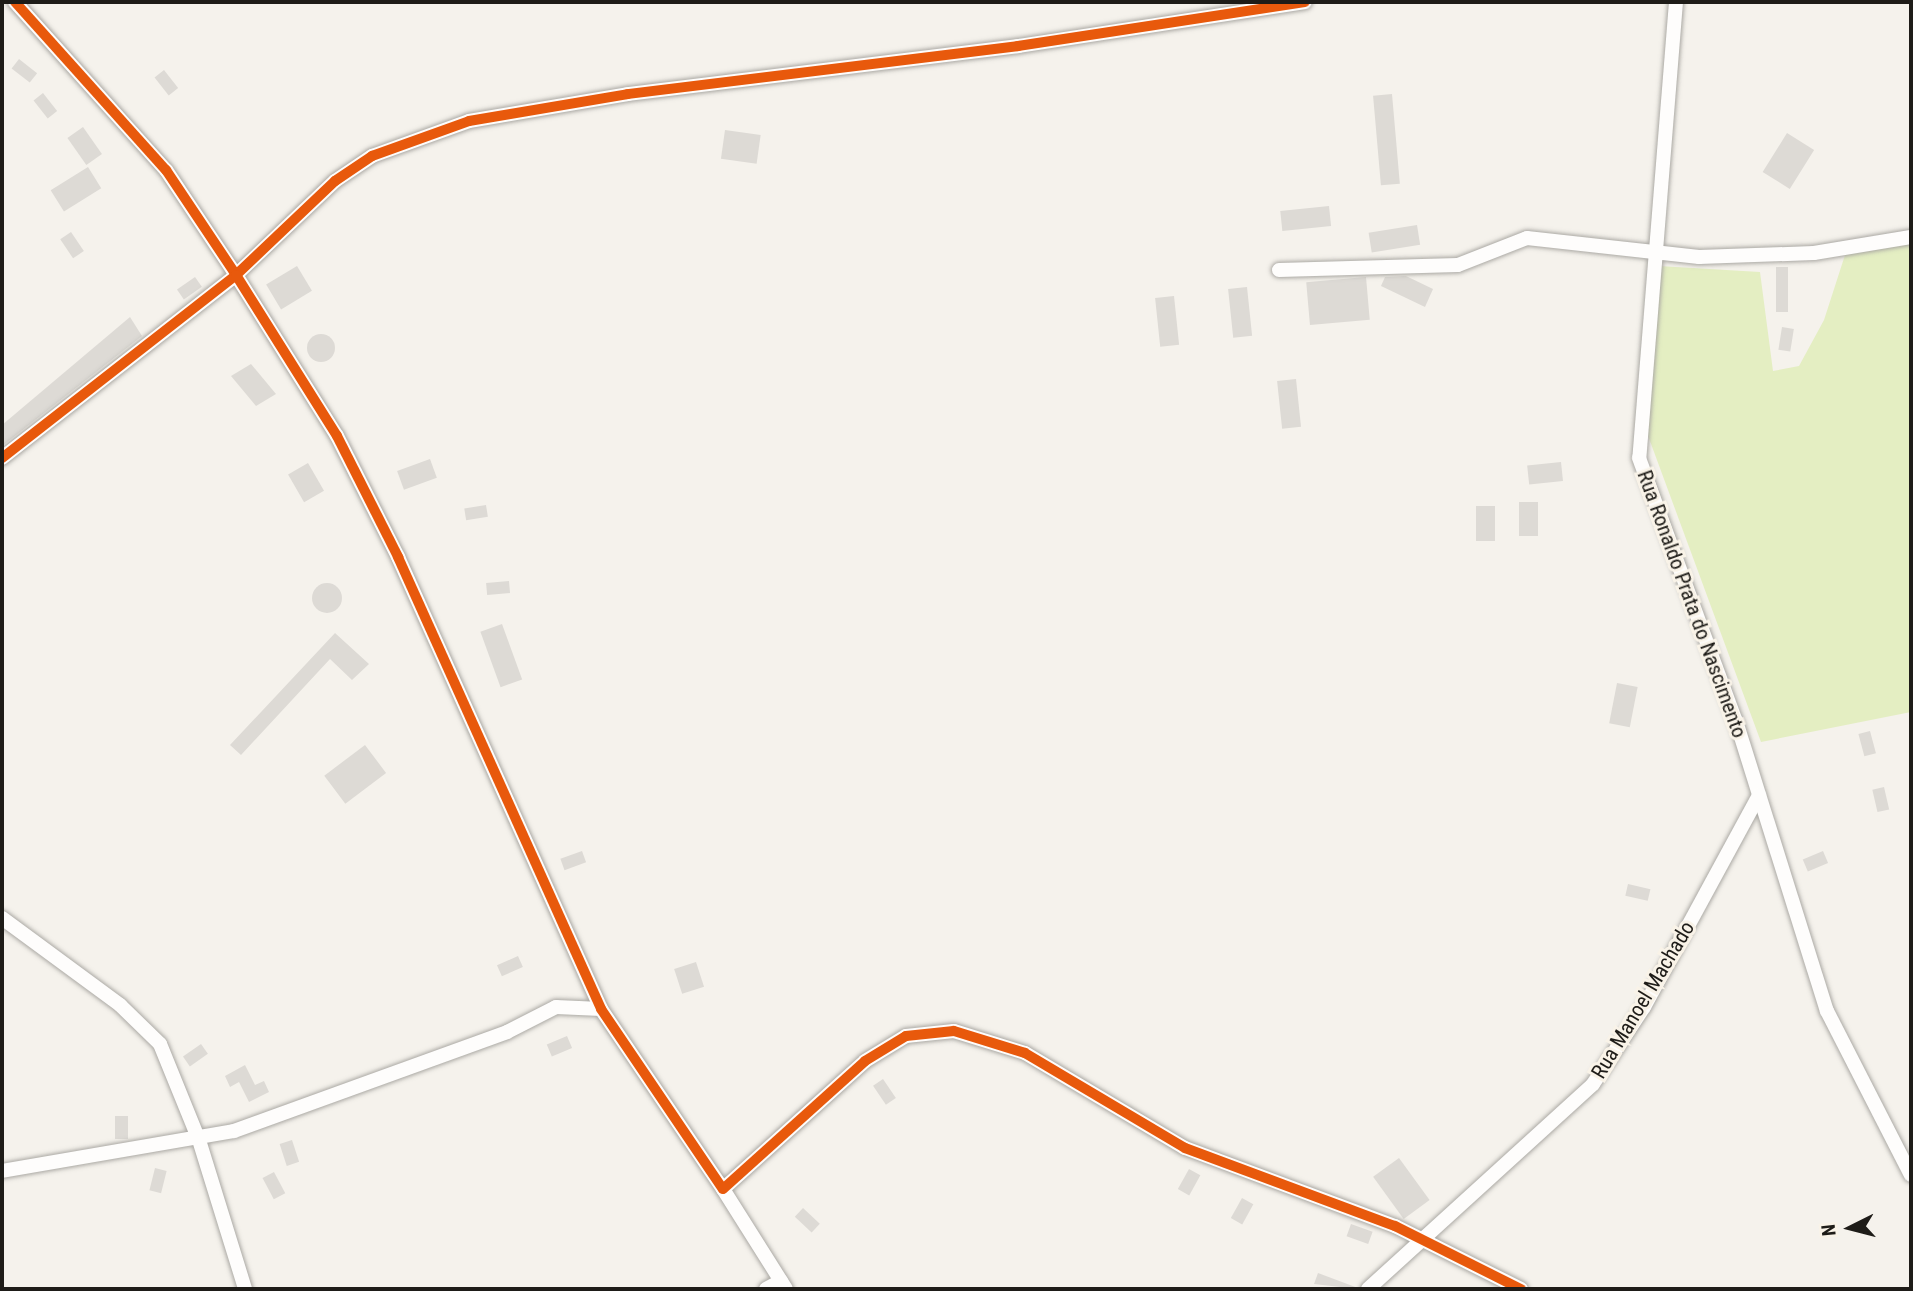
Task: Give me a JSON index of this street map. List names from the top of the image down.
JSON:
{
  "streets": {
    "street": ["Rua Ronaldo Prata do Nascimento", "Rua Manoel Machado"]
  },
  "crossings": [
    ["Rua Ronaldo Prata do Nascimento", "Rua Manoel Machado"]
  ],
  "north": "left"
}
